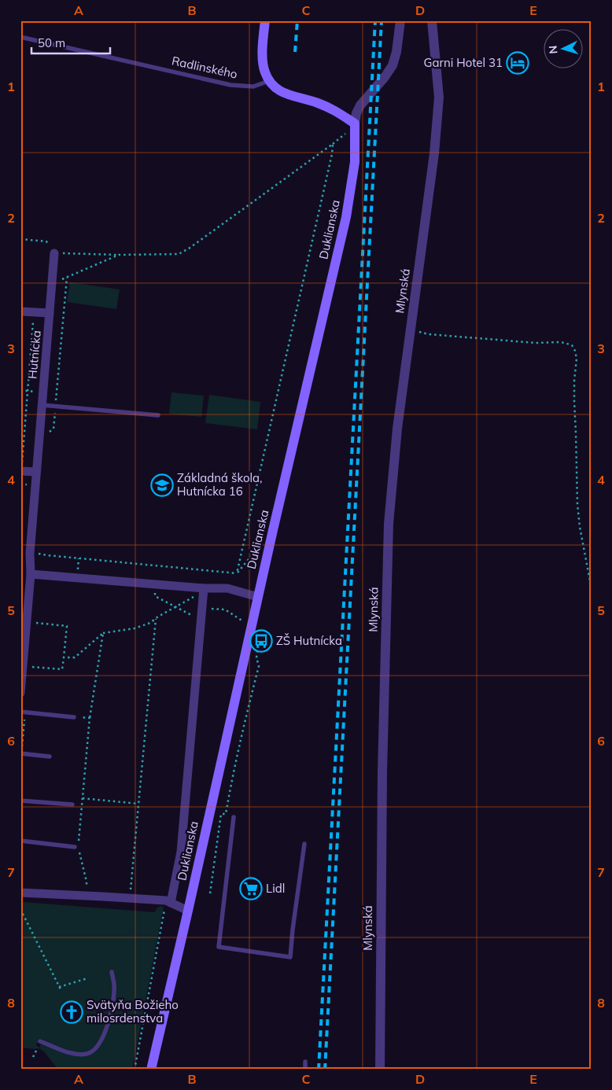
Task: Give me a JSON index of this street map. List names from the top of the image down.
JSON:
{
  "streets": {
    "main road": ["Duklianska"],
    "street": ["Mlynská", "Hutnícka"],
    "lane": ["Radlinského"]
  },
  "places": {
    "hotel": ["Garni Hotel 31"],
    "school or university": ["Základná škola, Hutnícka 16"],
    "bus stop": ["ZŠ Hutnícka"],
    "supermarket": ["Lidl"],
    "church": ["Svätyňa Božieho milosrdenstva"]
  },
  "scale_bar": "50 m",
  "north": "left",
  "grid": {
    "columns": [
      "A",
      "B",
      "C",
      "D",
      "E"
    ],
    "rows": [
      "1",
      "2",
      "3",
      "4",
      "5",
      "6",
      "7",
      "8"
    ]
  }
}
